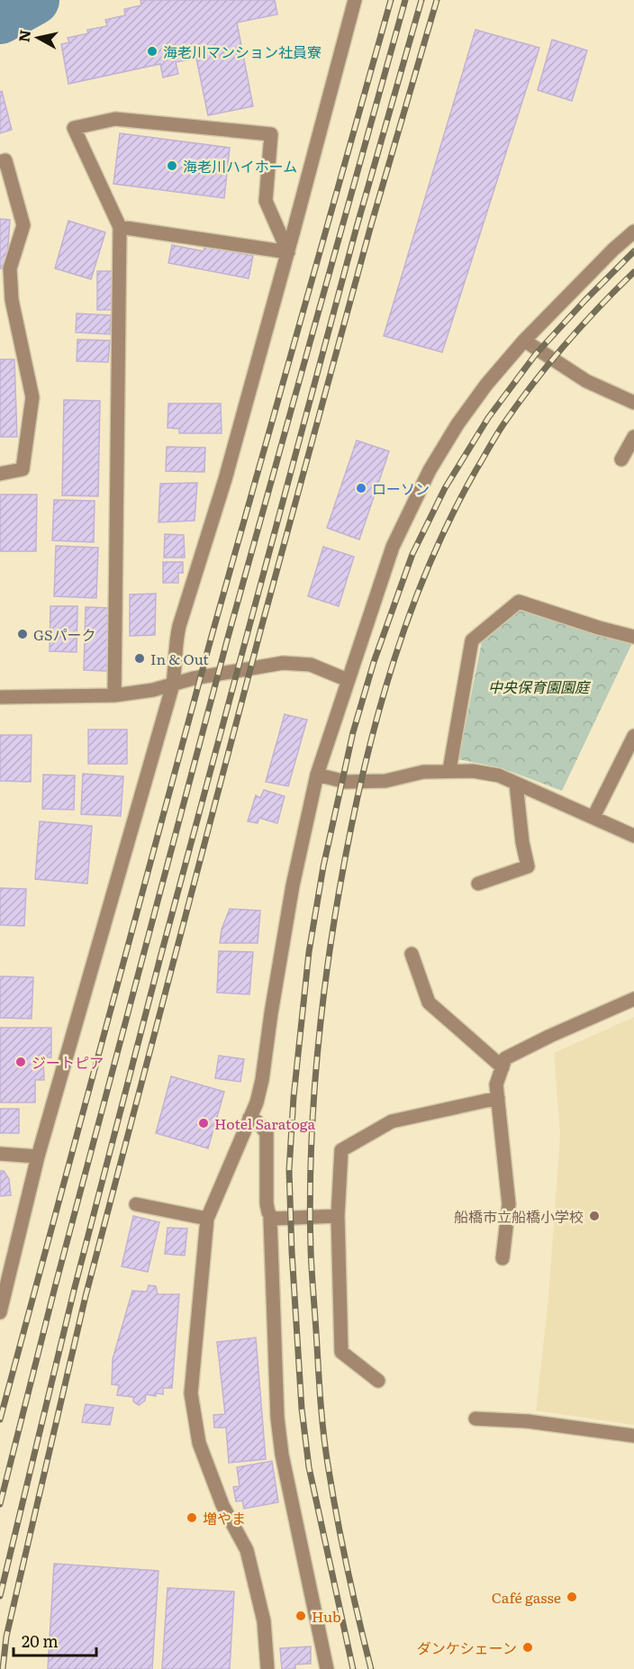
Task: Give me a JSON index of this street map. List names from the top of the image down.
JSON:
{
  "parks": ["中央保育園園庭"],
  "places": [
    "海老川マンション社員寮",
    "海老川ハイホーム",
    "ローソン",
    "GSパーク",
    "In & Out",
    "ジートピア",
    "Hotel Saratoga",
    "船橋市立船橋小学校",
    "増やま",
    "Café gasse",
    "Hub",
    "ダンケシェーン"
  ],
  "scale_bar": "20 m",
  "north": "left"
}
